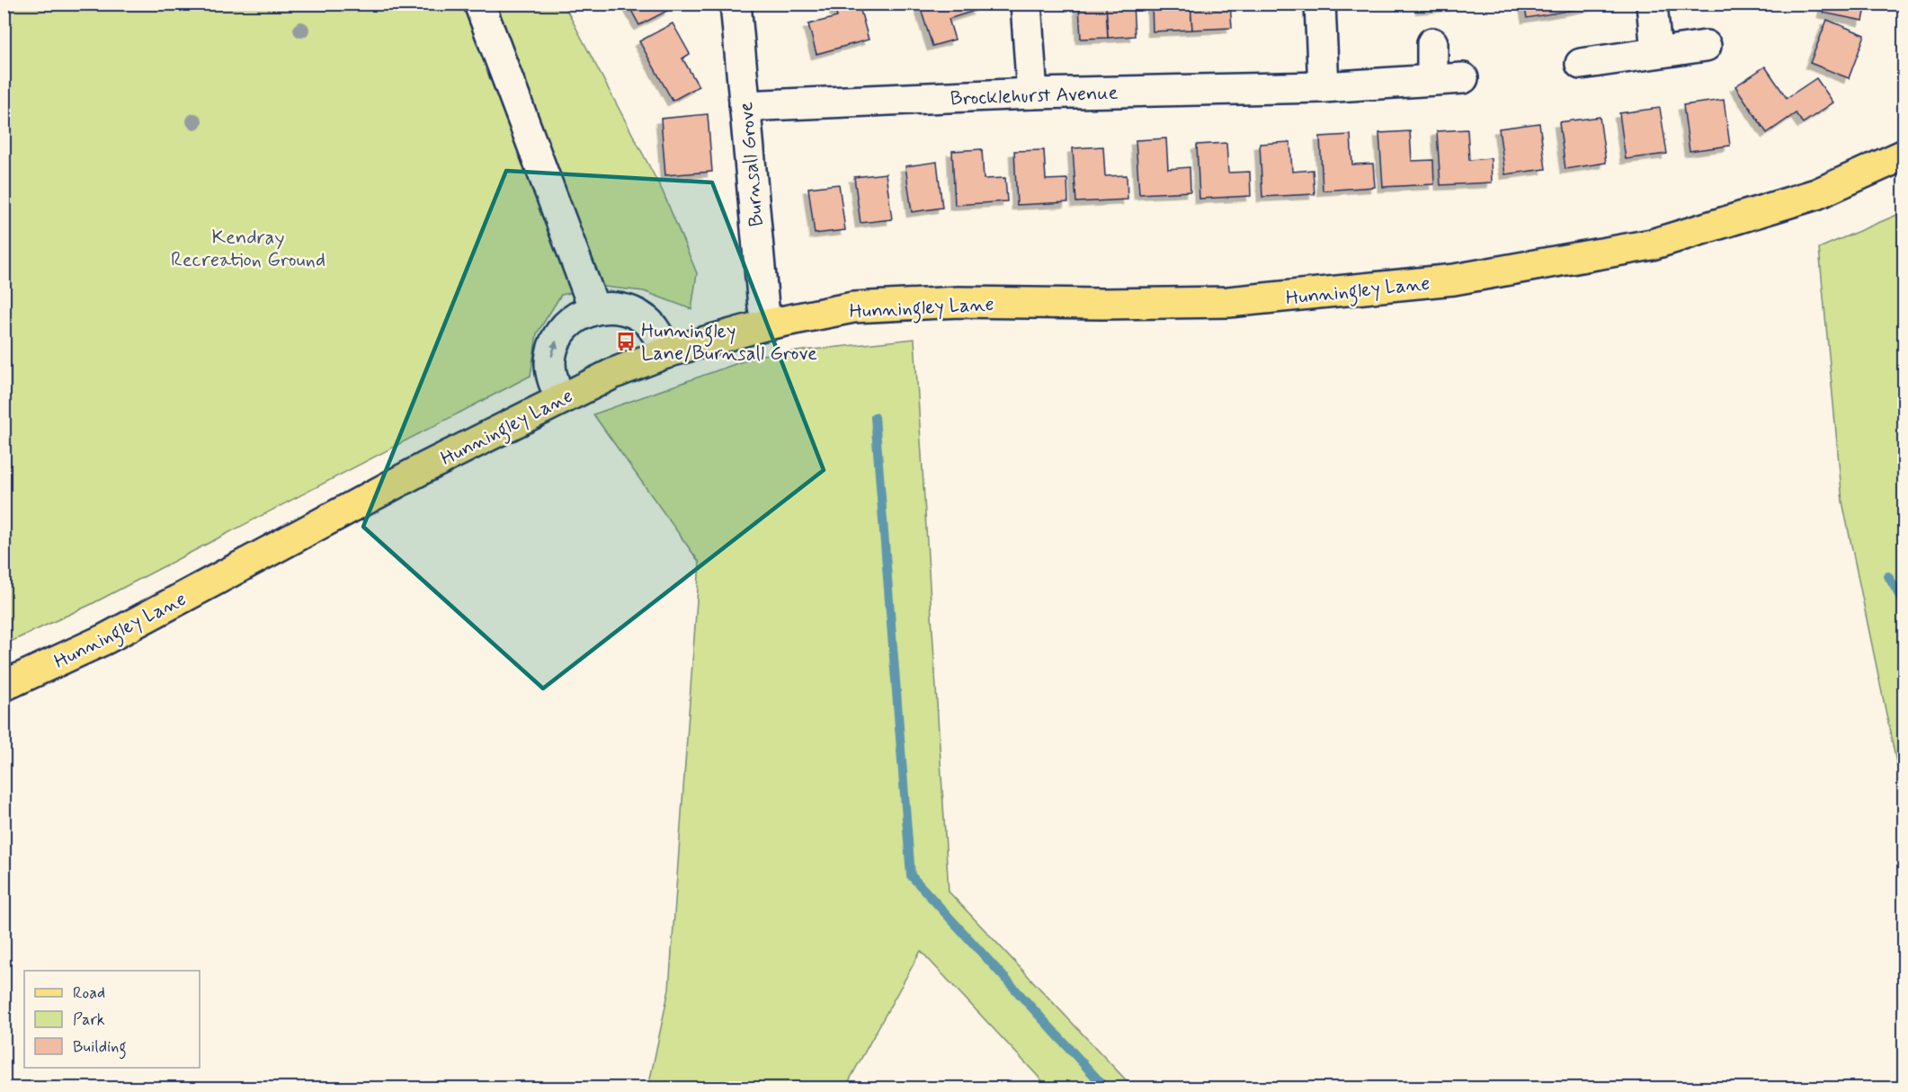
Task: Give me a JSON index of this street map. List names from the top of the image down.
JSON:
{
  "streets": {
    "main road": ["Hunningley Lane"],
    "street": ["Brocklehurst Avenue", "Burnsall Grove"]
  },
  "crossings": [
    ["Brocklehurst Avenue", "Burnsall Grove"],
    ["Burnsall Grove", "Hunningley Lane"]
  ],
  "parks": ["Kendray Recreation Ground"],
  "places": {
    "bus stop": ["Hunningley Lane/Burnsall Grove"]
  },
  "legend": ["Road", "Park", "Building"]
}
